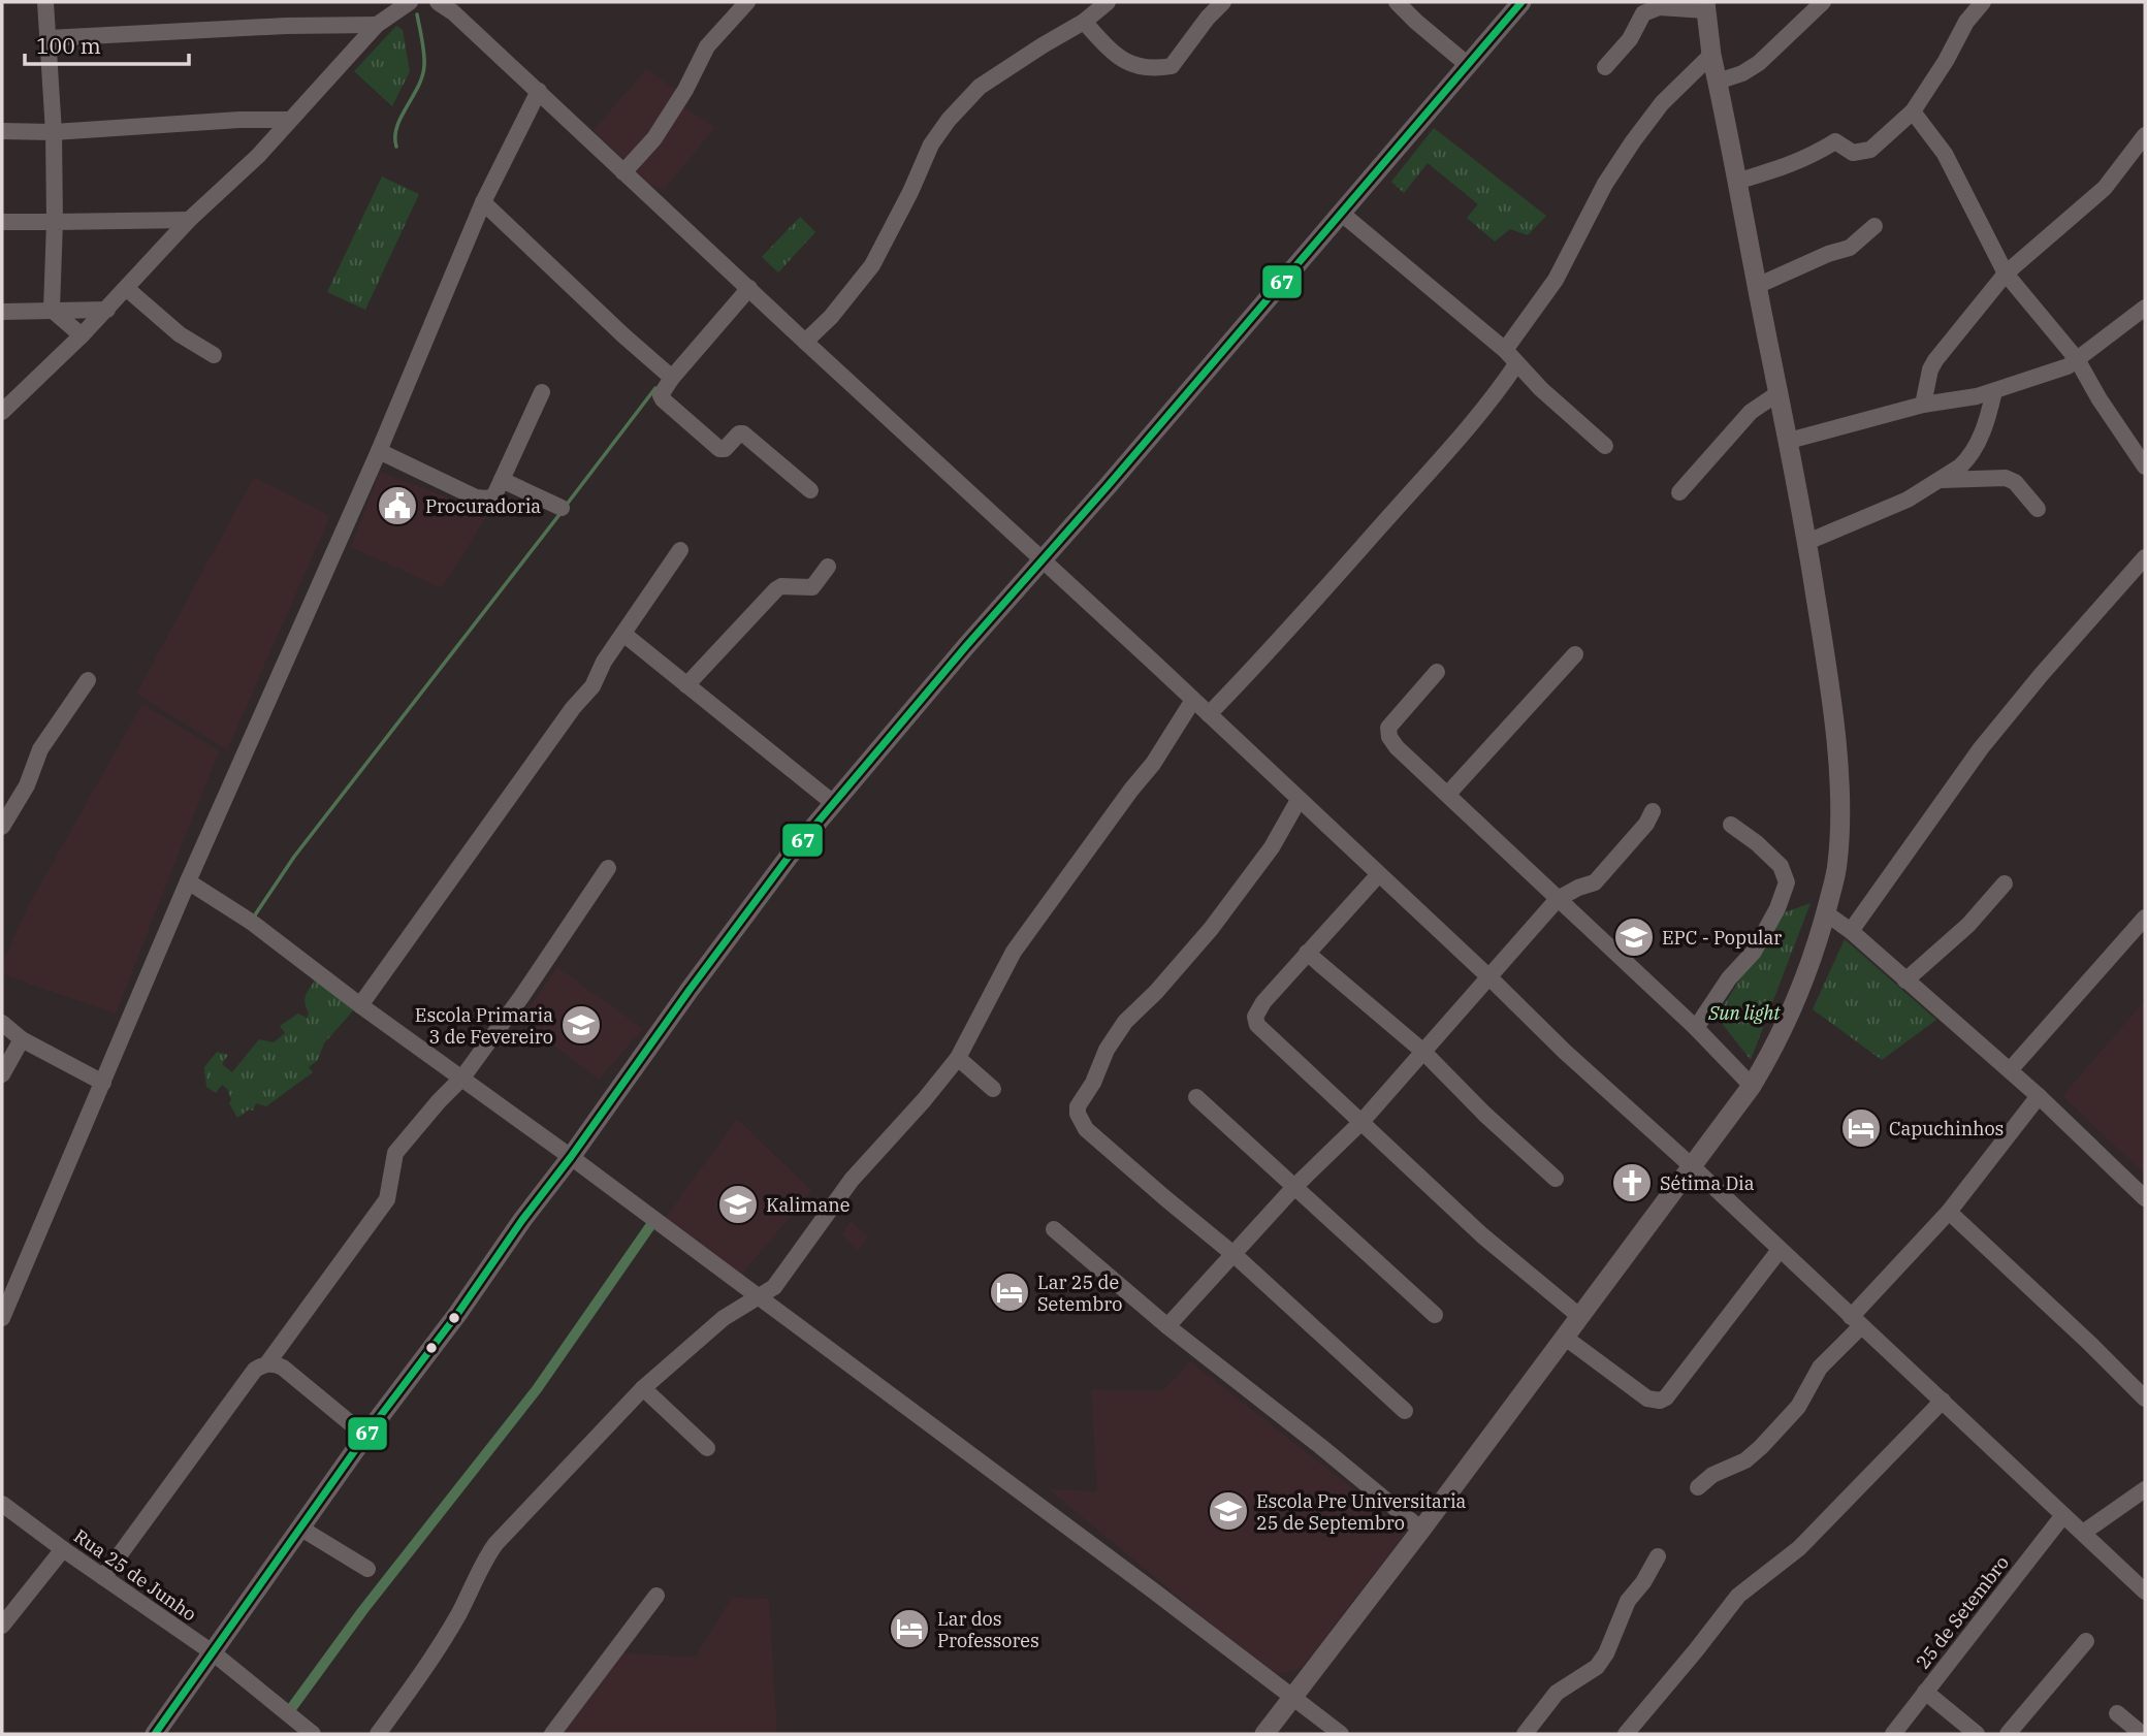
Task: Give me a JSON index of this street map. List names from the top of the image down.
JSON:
{
  "streets": {
    "street": ["Rua 25 de Junho", "25 de Setembro"]
  },
  "parks": ["Sun light"],
  "places": {
    "public building": ["Procuradoria"],
    "school or university": [
      "EPC - Popular",
      "Escola Primaria 3 de Fevereiro",
      "Kalimane",
      "Escola Pre Universitaria 25 de Septembro"
    ],
    "hotel": ["Capuchinhos", "Lar 25 de Setembro", "Lar dos Professores"],
    "church": ["Sétima Dia"]
  },
  "lines": ["transit line 67"],
  "scale_bar": "100 m"
}
